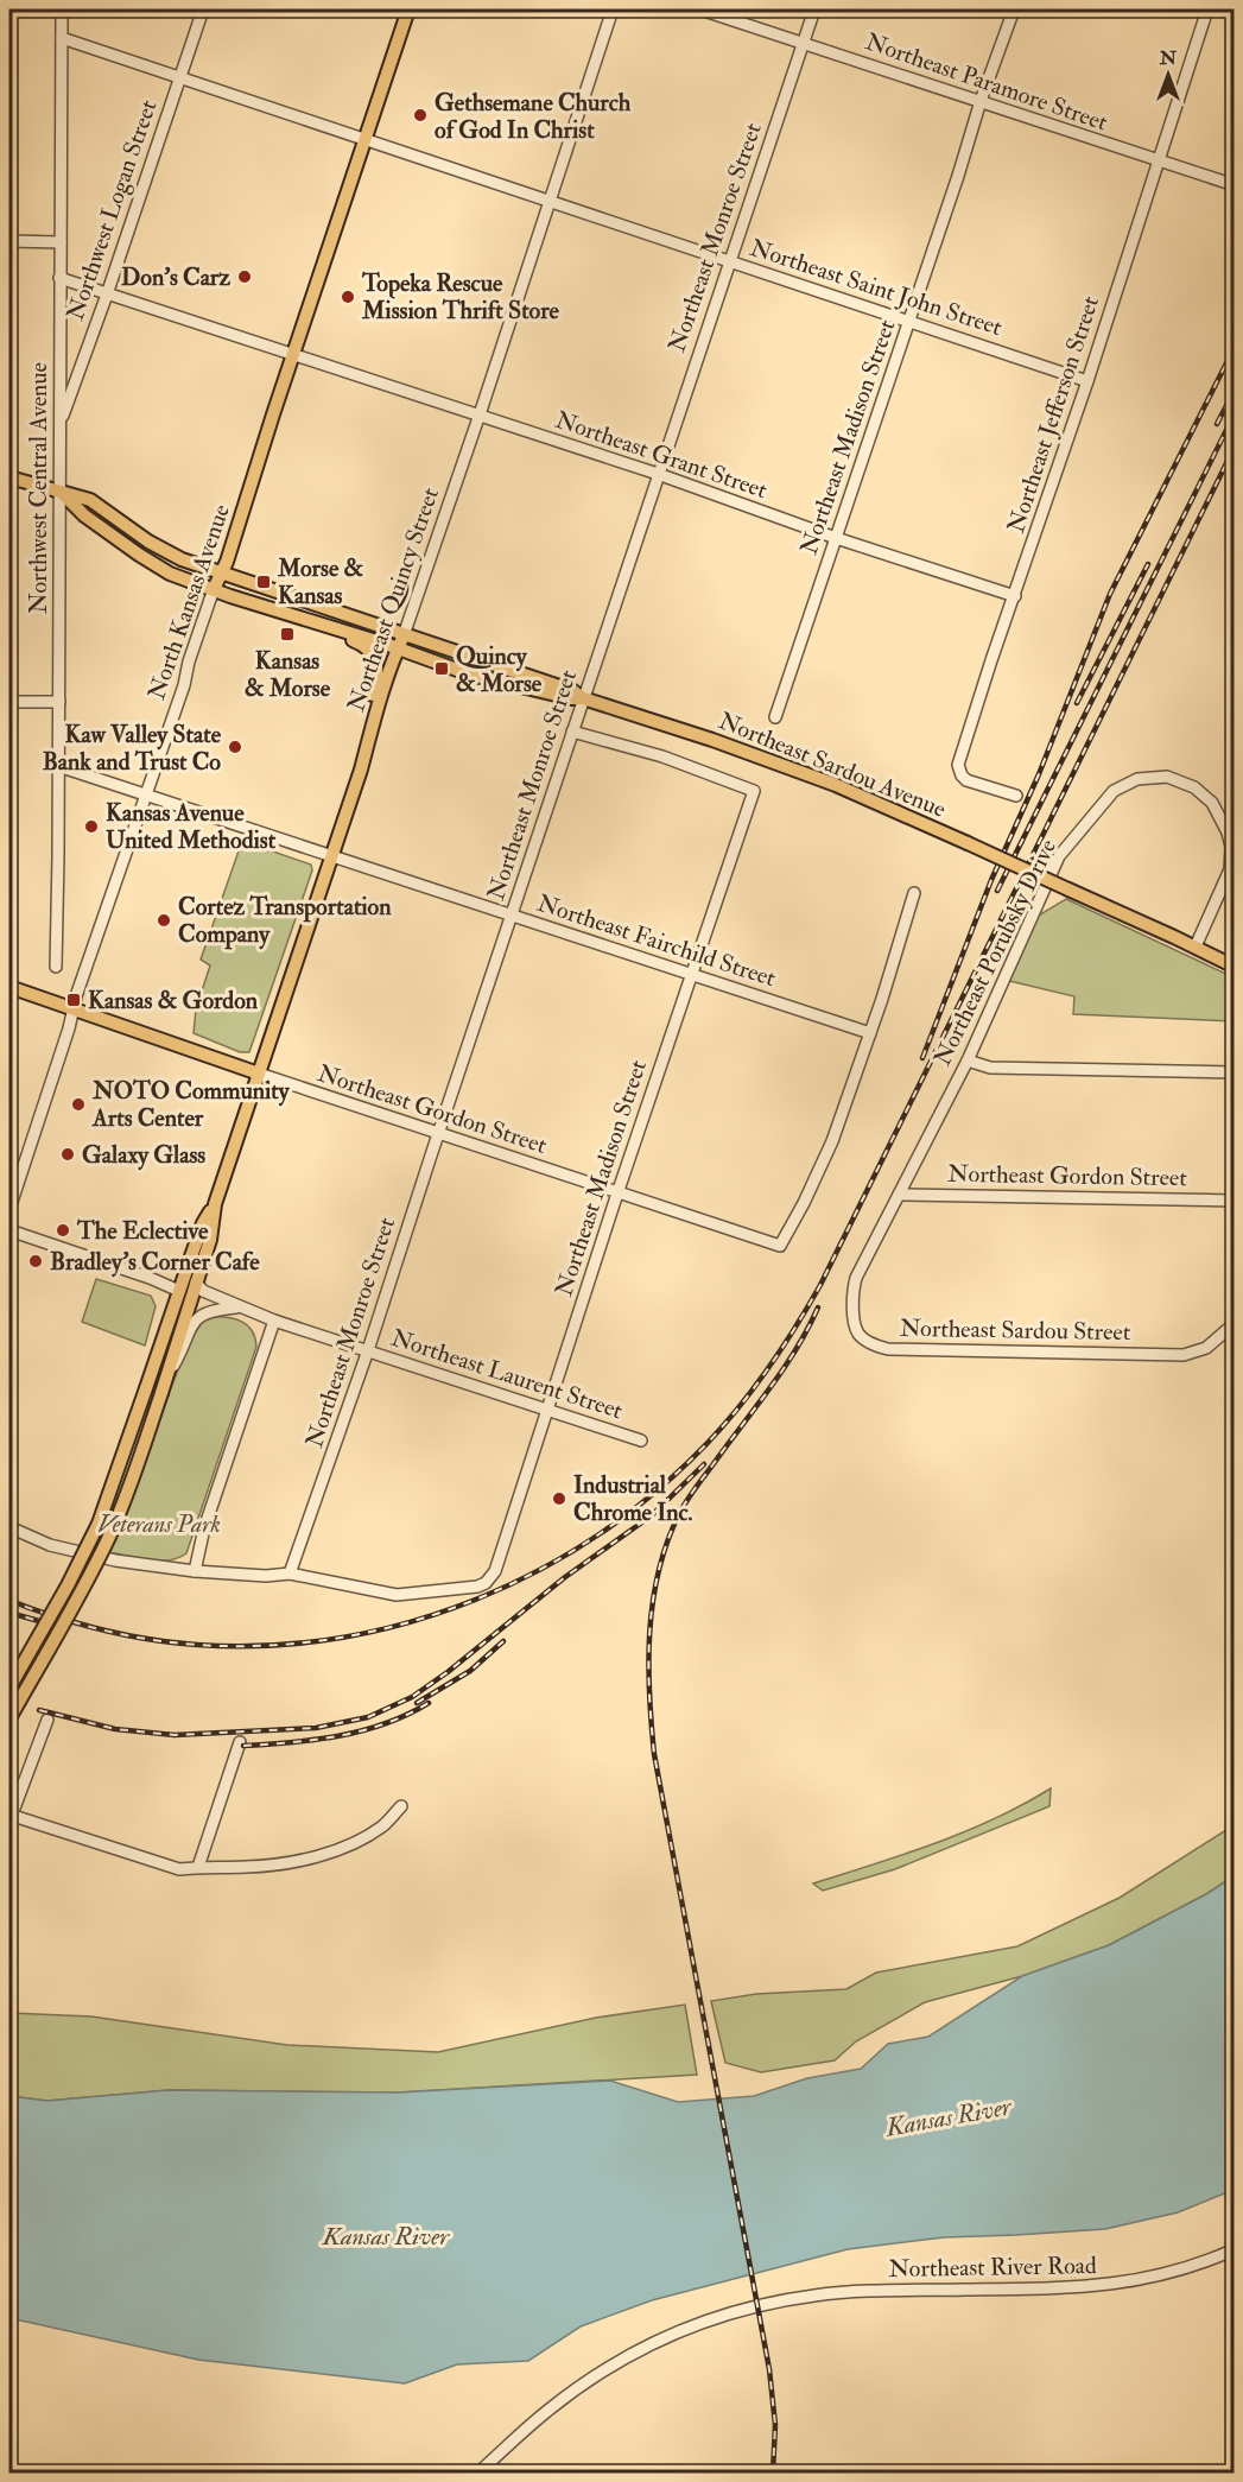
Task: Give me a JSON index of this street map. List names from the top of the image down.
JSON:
{
  "streets": {
    "main road": [
      "Northeast Quincy Street",
      "North Kansas Avenue",
      "Northeast Sardou Avenue",
      "Northeast Gordon Street"
    ],
    "street": [
      "Northeast Paramore Street",
      "Northwest Logan Street",
      "Northeast Monroe Street",
      "Northeast Saint John Street",
      "Northeast Jefferson Street",
      "Northeast Madison Street",
      "Northeast Grant Street",
      "Northwest Central Avenue",
      "Northeast Fairchild Street",
      "Northeast Porubsky Drive",
      "Northeast Sardou Street",
      "Northeast Laurent Street",
      "Northeast River Road"
    ]
  },
  "crossings": [
    ["Northeast Paramore Street", "Northeast Monroe Street"],
    ["Northeast Paramore Street", "Northeast Jefferson Street"],
    ["Northeast Paramore Street", "Northeast Madison Street"],
    ["Northwest Logan Street", "Northeast Saint John Street"],
    ["Northwest Logan Street", "Northeast Grant Street"],
    ["Northwest Logan Street", "Northwest Central Avenue"],
    ["Northeast Monroe Street", "Northeast Saint John Street"],
    ["Northeast Monroe Street", "Northeast Madison Street"],
    ["Northeast Monroe Street", "Northeast Grant Street"],
    ["Northeast Monroe Street", "Northeast Sardou Avenue"],
    ["Northeast Monroe Street", "Northeast Fairchild Street"],
    ["Northeast Monroe Street", "Northeast Gordon Street"],
    ["Northeast Monroe Street", "Northeast Laurent Street"],
    ["Northeast Saint John Street", "Northeast Jefferson Street"],
    ["Northeast Saint John Street", "Northeast Madison Street"],
    ["Northeast Saint John Street", "Northwest Central Avenue"],
    ["Northeast Saint John Street", "Northeast Quincy Street"],
    ["Northeast Saint John Street", "North Kansas Avenue"],
    ["Northeast Jefferson Street", "Northeast Grant Street"],
    ["Northeast Madison Street", "Northeast Grant Street"],
    ["Northeast Madison Street", "Northeast Fairchild Street"],
    ["Northeast Madison Street", "Northeast Gordon Street"],
    ["Northeast Madison Street", "Northeast Laurent Street"],
    ["Northeast Grant Street", "Northwest Central Avenue"],
    ["Northeast Grant Street", "Northeast Quincy Street"],
    ["Northeast Grant Street", "North Kansas Avenue"],
    ["Northwest Central Avenue", "Northeast Sardou Avenue"],
    ["Northwest Central Avenue", "Northeast Fairchild Street"],
    ["Northeast Quincy Street", "Northeast Sardou Avenue"],
    ["Northeast Quincy Street", "Northeast Fairchild Street"],
    ["Northeast Quincy Street", "Northeast Gordon Street"],
    ["Northeast Quincy Street", "Northeast Laurent Street"],
    ["North Kansas Avenue", "Northeast Sardou Avenue"],
    ["North Kansas Avenue", "Northeast Fairchild Street"],
    ["North Kansas Avenue", "Northeast Gordon Street"],
    ["Northeast Sardou Avenue", "Northeast Porubsky Drive"],
    ["Northeast Fairchild Street", "Northeast Gordon Street"],
    ["Northeast Porubsky Drive", "Northeast Gordon Street"],
    ["Northeast Porubsky Drive", "Northeast Sardou Street"]
  ],
  "water": ["Kansas River"],
  "parks": ["Veterans Park"],
  "places": {
    "other": [
      "Gethsemane Church of God In Christ",
      "Don's Carz",
      "Topeka Rescue Mission Thrift Store",
      "Kaw Valley State Bank and Trust Co",
      "Kansas Avenue United Methodist",
      "Cortez Transportation Company",
      "NOTO Community Arts Center",
      "Galaxy Glass",
      "The Eclective",
      "Bradley's Corner Cafe",
      "Industrial Chrome Inc."
    ],
    "transit": [
      "Morse & Kansas",
      "Kansas & Morse",
      "Quincy & Morse",
      "Kansas & Gordon"
    ]
  },
  "north": "top"
}
